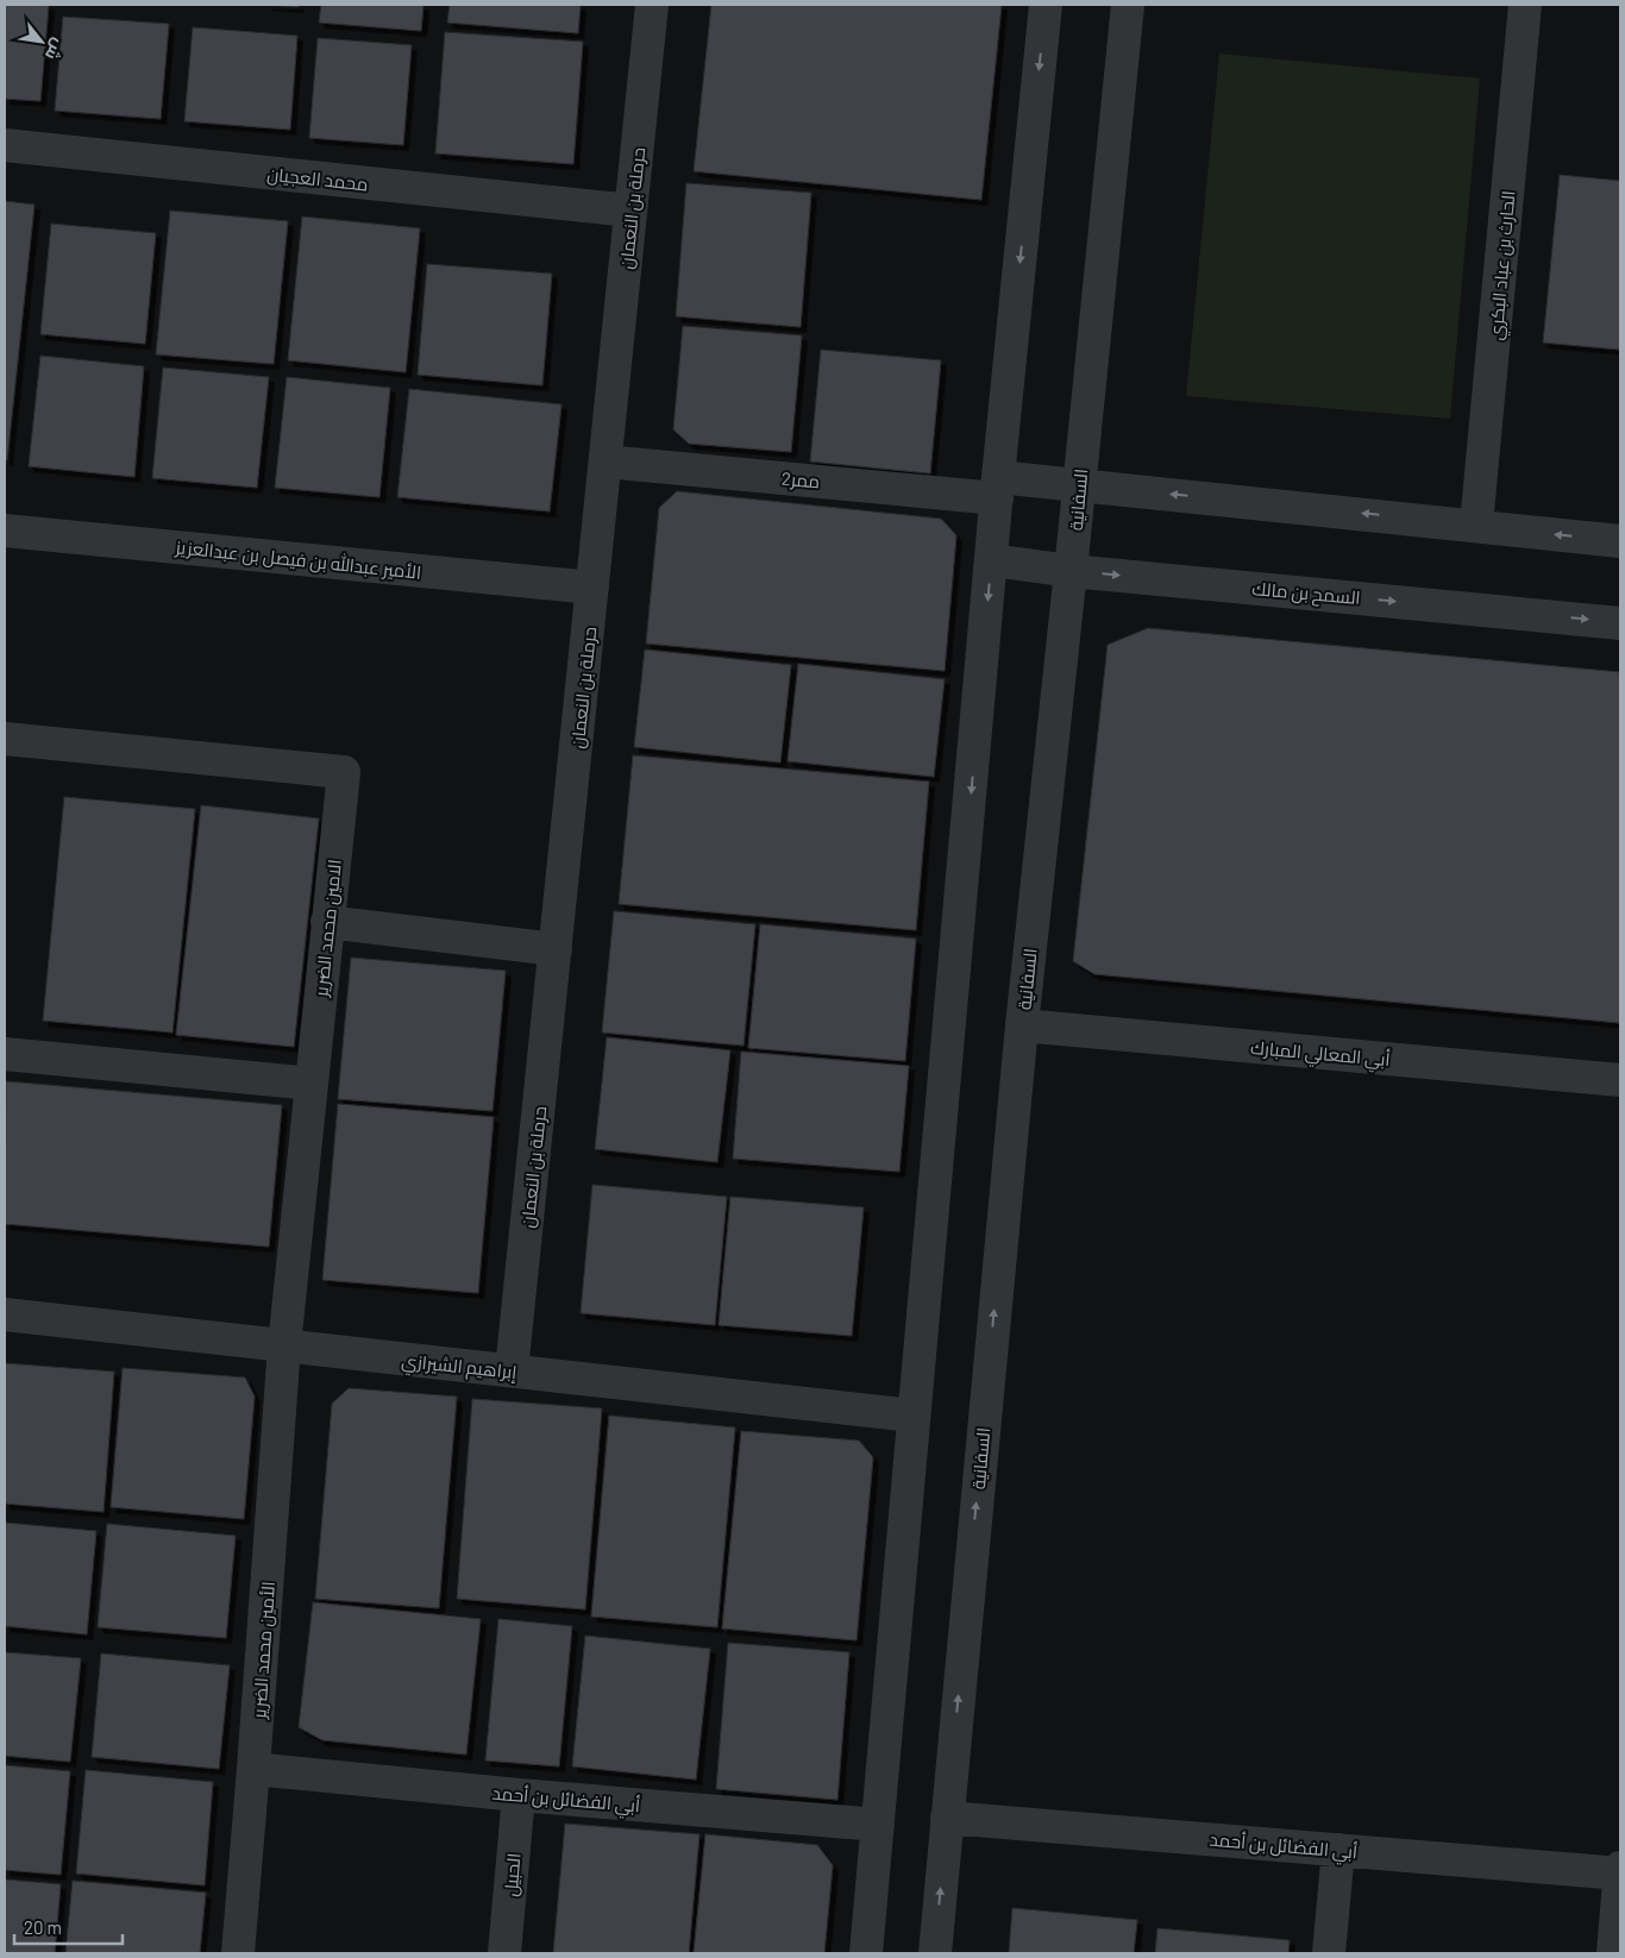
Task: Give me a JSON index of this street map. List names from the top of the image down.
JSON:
{
  "streets": {
    "street": [
      "محمد العجيان",
      "حرملة بن النعمان",
      "الحارث بن عباد البكري",
      "ممر2",
      "السفانية",
      "الأمير عبدالله بن فيصل بن عبدالعزيز",
      "السمح بن مالك",
      "الامين محمد الضرير",
      "أبي المعالي المبارك",
      "إبراهيم الشيرازي",
      "الأمين محمد الضرير",
      "أبي الفضائل بن أحمد",
      "الحبيل"
    ]
  },
  "crossings": [
    ["محمد العجيان", "حرملة بن النعمان"],
    ["حرملة بن النعمان", "ممر2"],
    ["حرملة بن النعمان", "الأمير عبدالله بن فيصل بن عبدالعزيز"],
    ["حرملة بن النعمان", "إبراهيم الشيرازي"],
    ["السفانية", "السمح بن مالك"],
    ["السفانية", "أبي المعالي المبارك"],
    ["السفانية", "أبي الفضائل بن أحمد"],
    ["الامين محمد الضرير", "إبراهيم الشيرازي"],
    ["الامين محمد الضرير", "الأمين محمد الضرير"],
    ["إبراهيم الشيرازي", "الأمين محمد الضرير"],
    ["الأمين محمد الضرير", "أبي الفضائل بن أحمد"],
    ["أبي الفضائل بن أحمد", "الحبيل"]
  ],
  "scale_bar": "20 m",
  "north": "bottom right"
}
